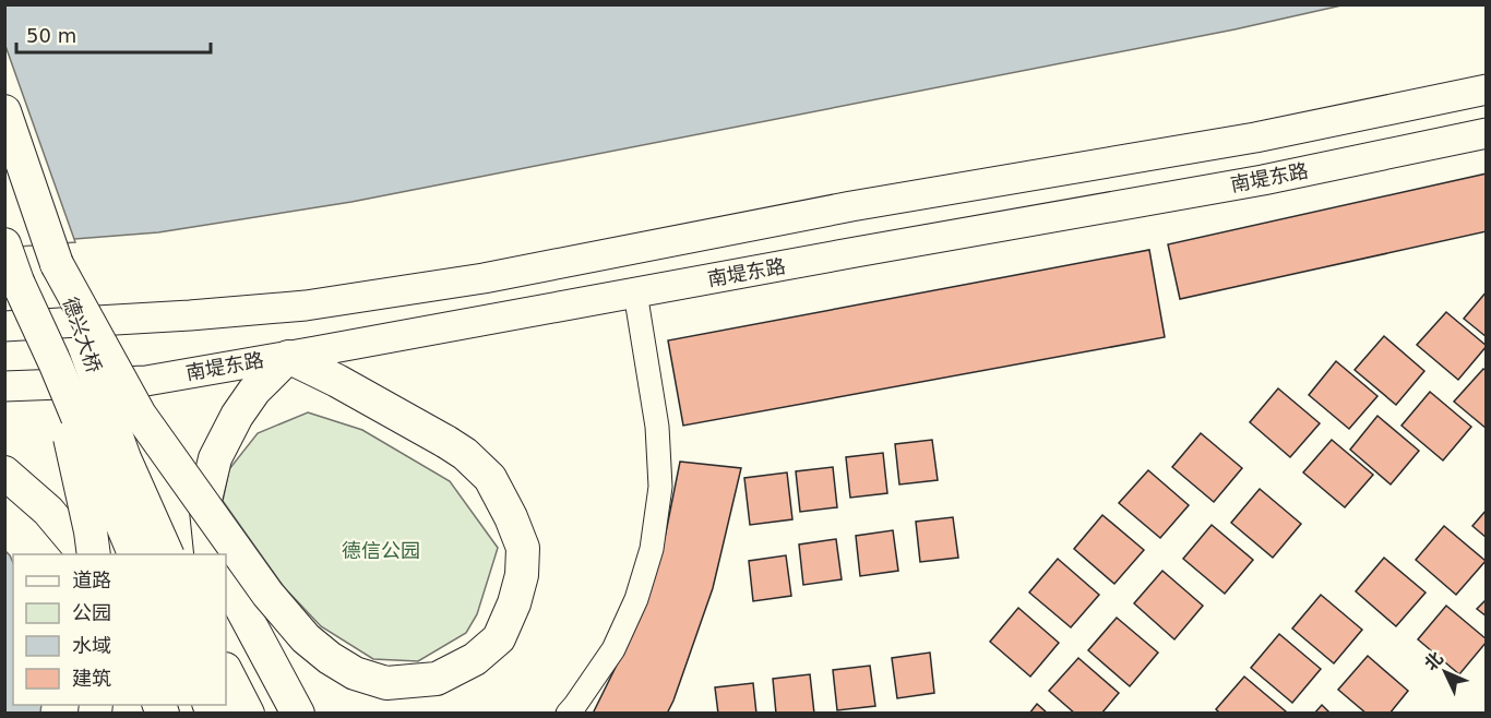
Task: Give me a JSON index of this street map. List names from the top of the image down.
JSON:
{
  "streets": {
    "main road": ["德兴大桥"],
    "street": ["南堤东路"]
  },
  "parks": ["德信公园"],
  "legend": [
    "道路",
    "公园",
    "水域",
    "建筑"
  ],
  "scale_bar": "50 m",
  "north": "top left"
}
